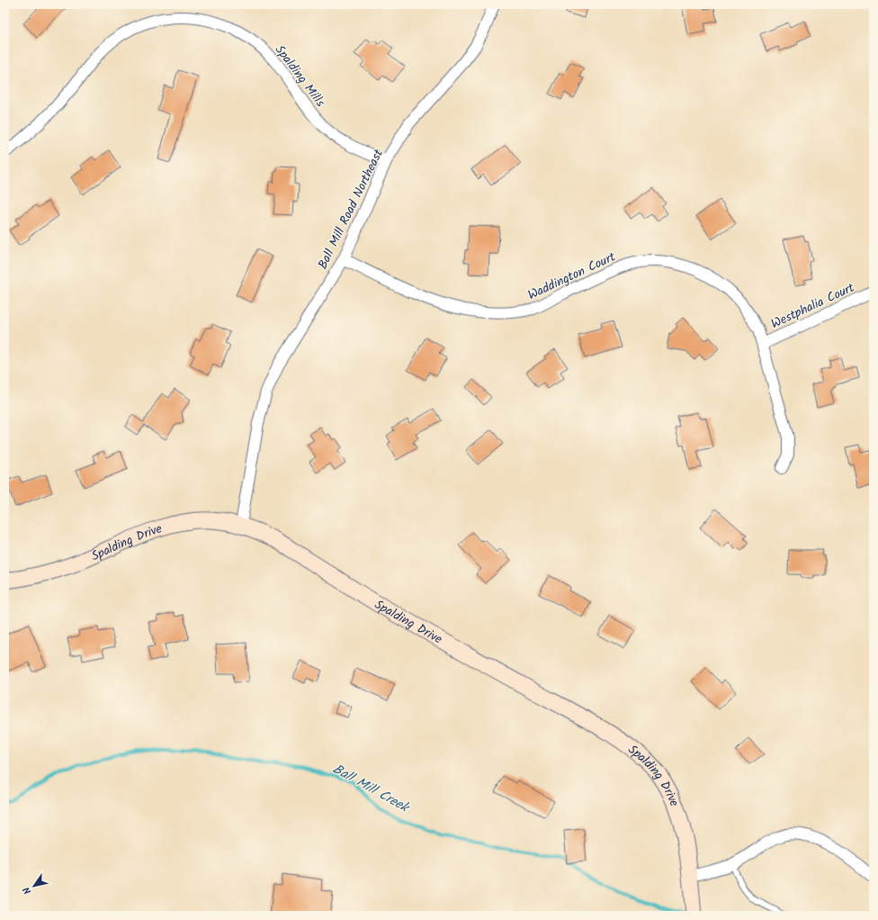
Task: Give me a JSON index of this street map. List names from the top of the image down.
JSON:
{
  "streets": {
    "street": [
      "Spalding Mills",
      "Ball Mill Road Northeast",
      "Waddington Court",
      "Westphalia Court",
      "Spalding Drive"
    ]
  },
  "crossings": [
    ["Spalding Mills", "Ball Mill Road Northeast"],
    ["Ball Mill Road Northeast", "Waddington Court"],
    ["Ball Mill Road Northeast", "Spalding Drive"],
    ["Waddington Court", "Westphalia Court"]
  ],
  "water": ["Ball Mill Creek"],
  "north": "bottom left"
}
